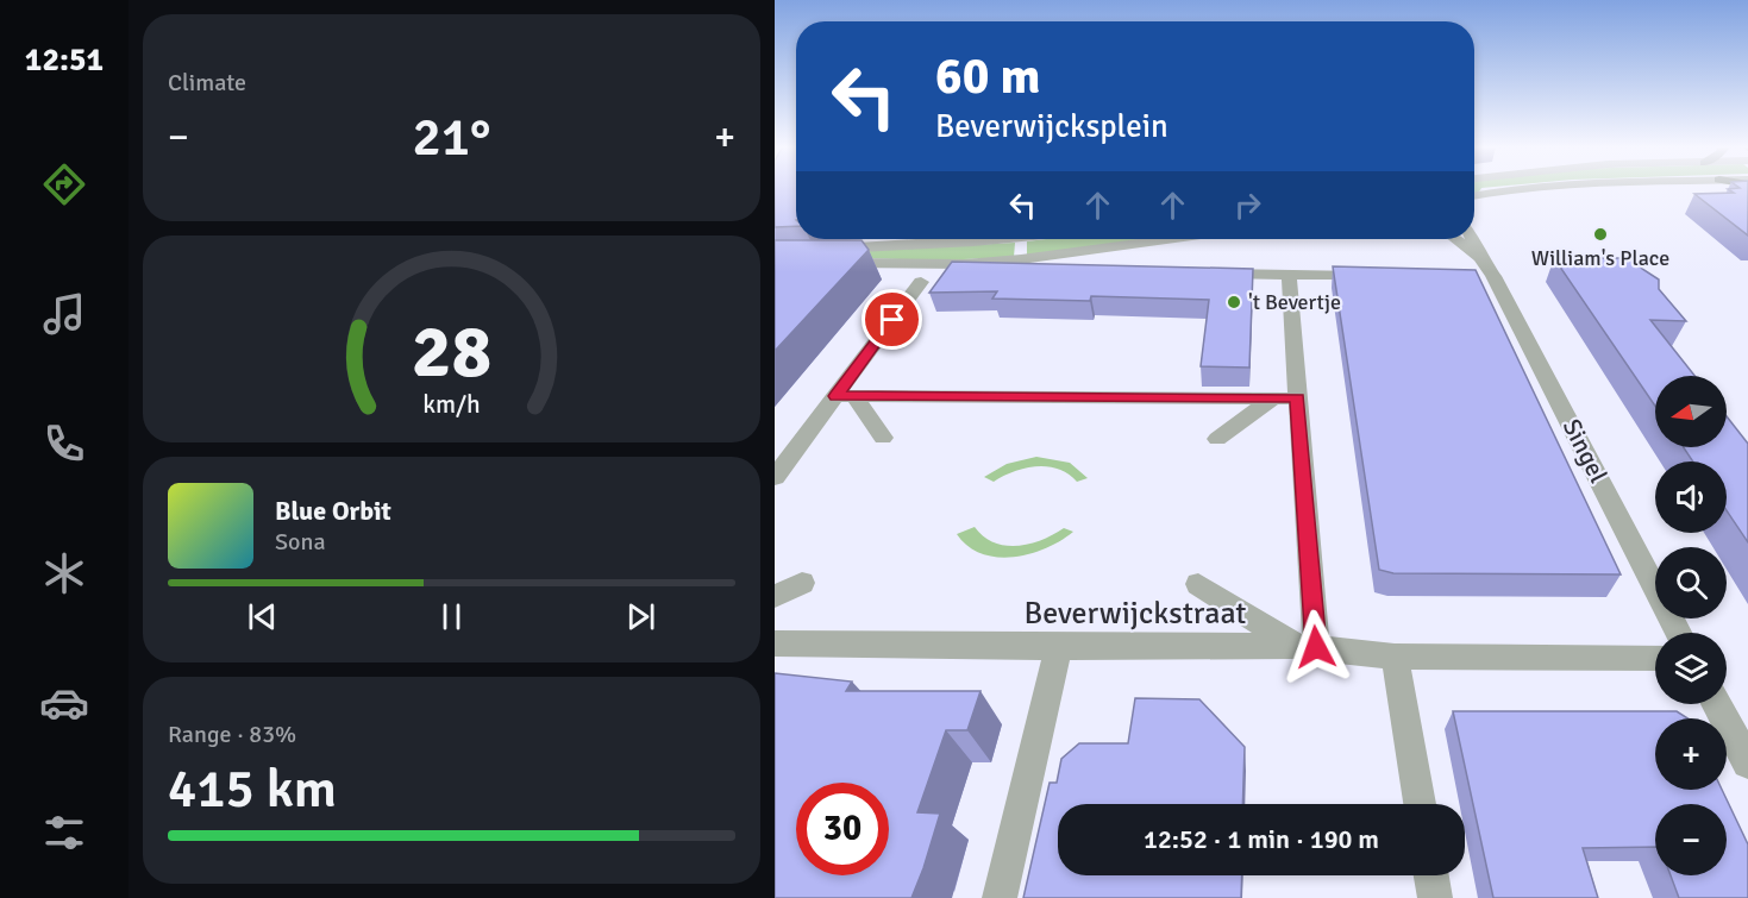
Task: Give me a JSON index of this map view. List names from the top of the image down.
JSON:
{
  "streets": {
    "street": ["Singel", "Beverwijckstraat"]
  },
  "places": ["William's Place", "'t Bevertje"],
  "north": "left",
  "page": {
    "tabs": "12:51",
    "tile": [
      "Climate",
      ["Range · 83%", "415 km"]
    ],
    "turn": ["60 m", "Beverwijcksplein"],
    "heat": ["−", "21°", "+"],
    "map_buttons": ["+", "−"],
    "song": ["Blue Orbit", "Sona"],
    "limit": "30",
    "trip": "12:52 · 1 min · 190 m",
    "gauge": ["28", "km/h"]
  }
}
